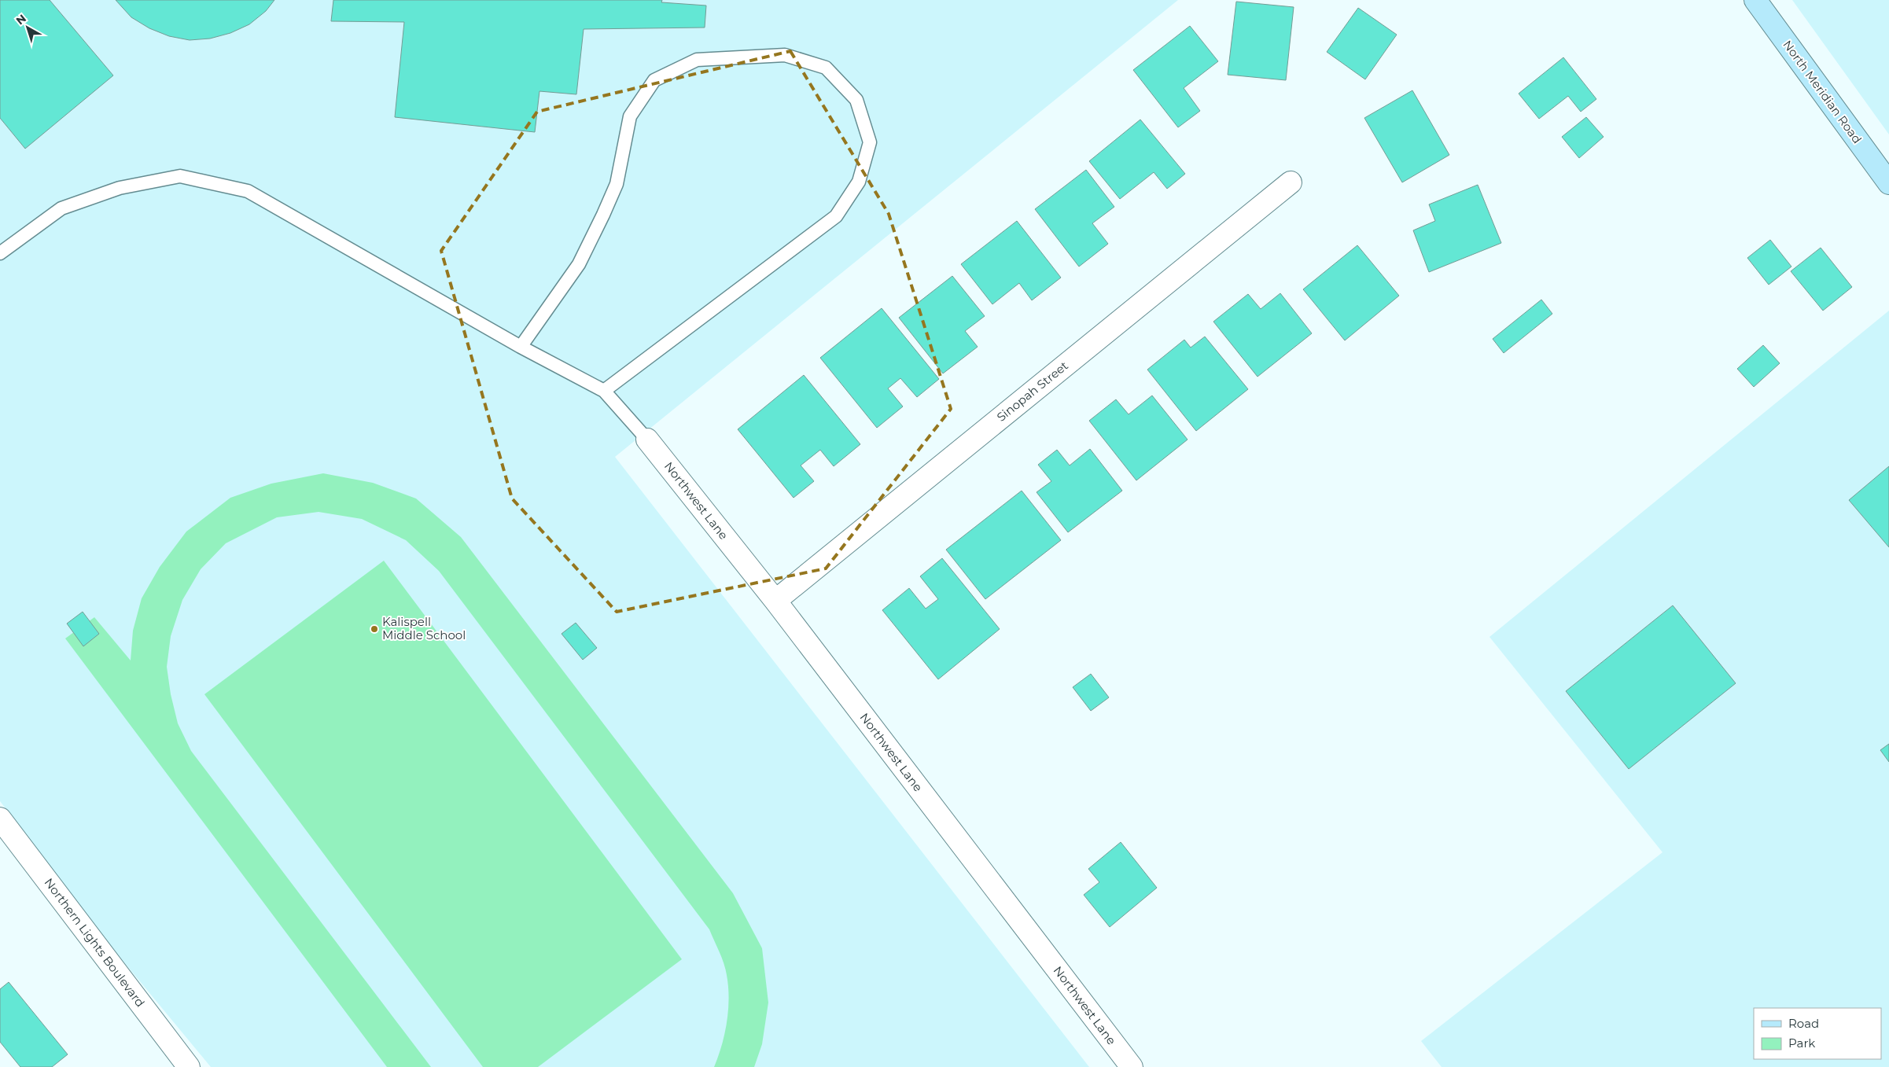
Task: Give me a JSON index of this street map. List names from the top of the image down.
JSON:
{
  "streets": {
    "main road": ["North Meridian Road"],
    "street": ["Sinopah Street", "Northwest Lane", "Northern Lights Boulevard"]
  },
  "crossings": [
    ["Sinopah Street", "Northwest Lane"]
  ],
  "places": ["Kalispell Middle School"],
  "legend": ["Road", "Park"],
  "north": "top left"
}
